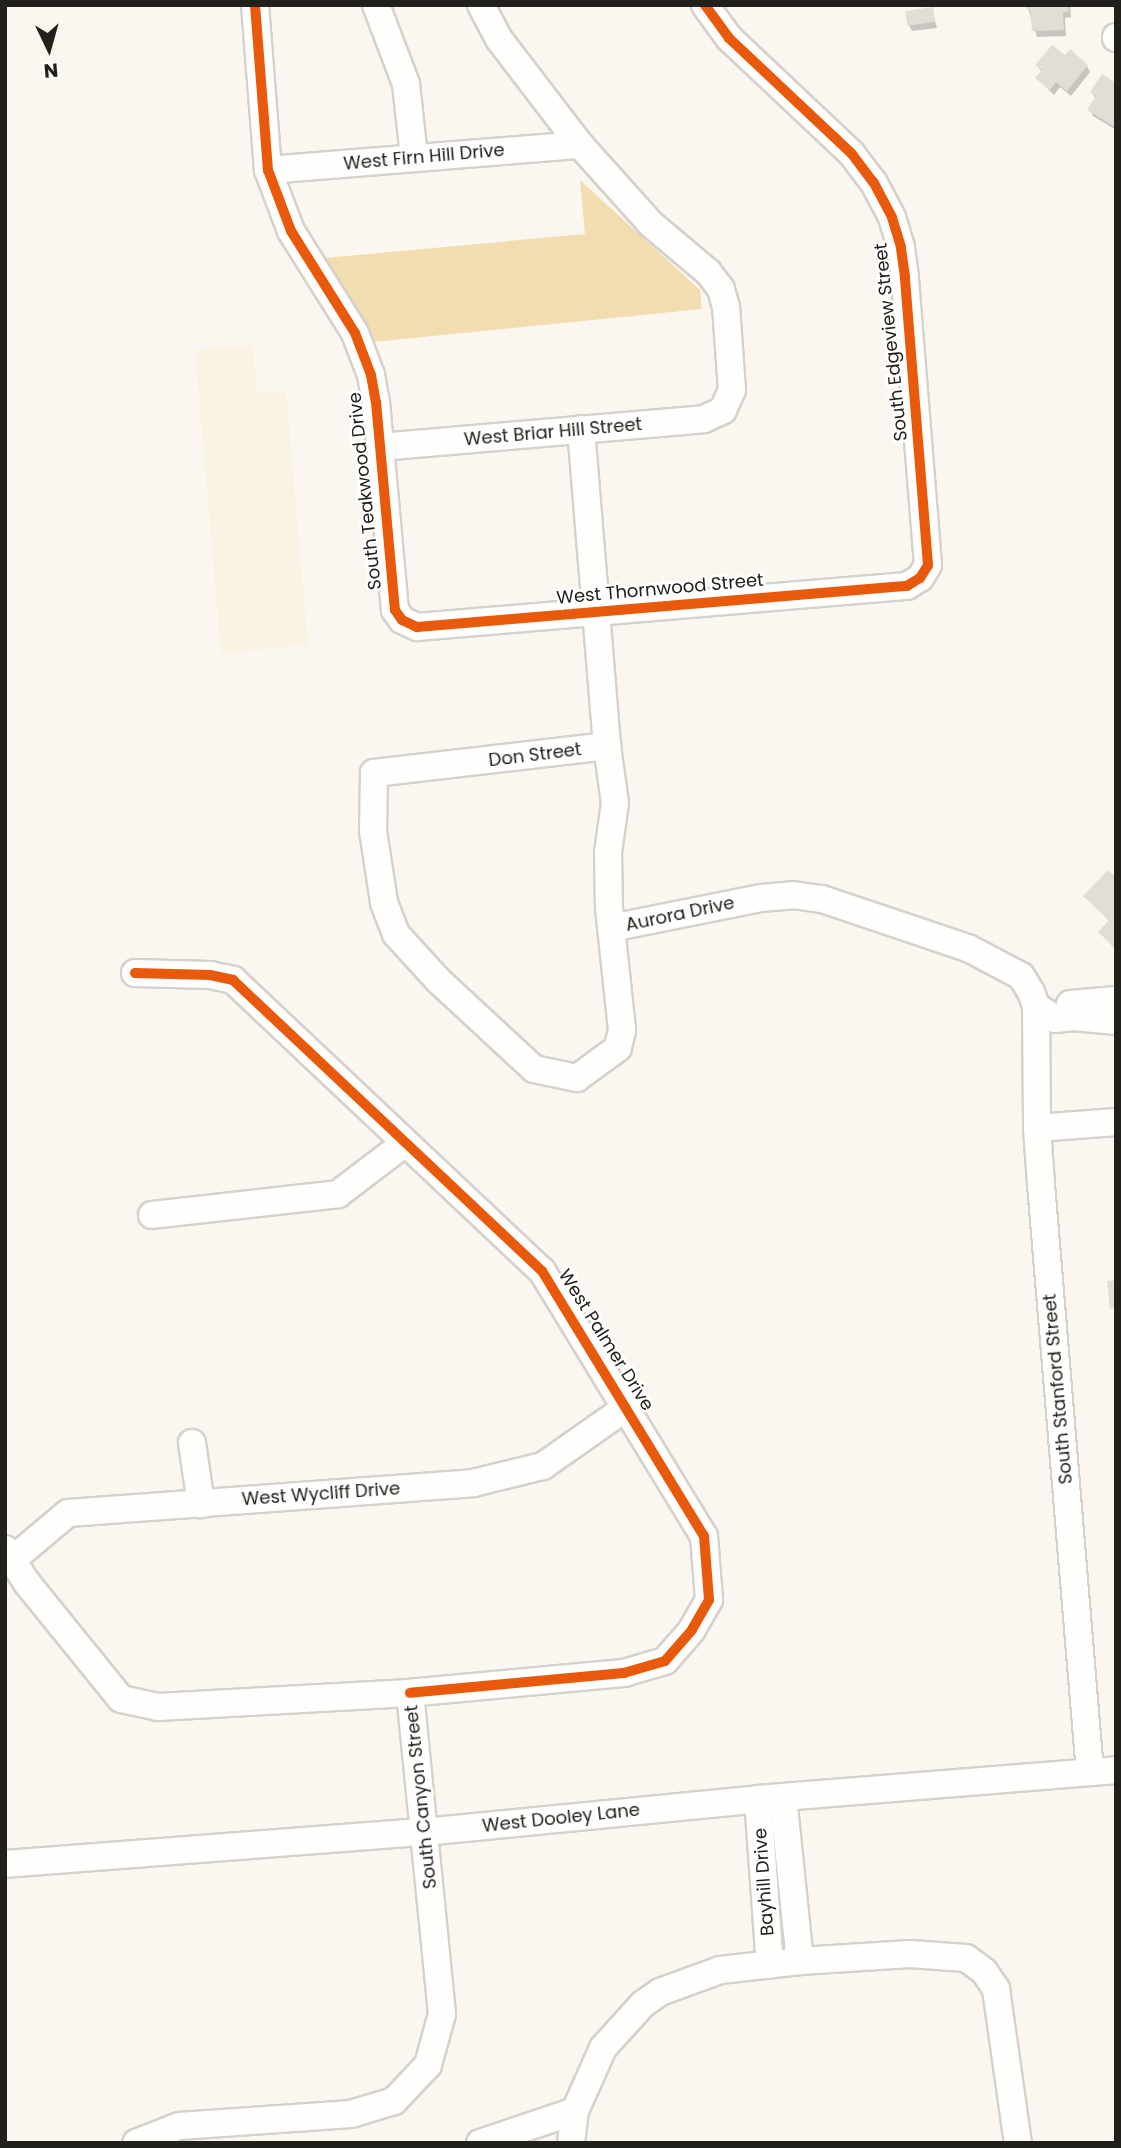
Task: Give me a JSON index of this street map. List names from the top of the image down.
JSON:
{
  "streets": {
    "street": [
      "West Firn Hill Drive",
      "South Edgeview Street",
      "West Briar Hill Street",
      "South Teakwood Drive",
      "West Thornwood Street",
      "Don Street",
      "Aurora Drive",
      "West Palmer Drive",
      "South Stanford Street",
      "West Wycliff Drive",
      "South Canyon Street",
      "West Dooley Lane",
      "Bayhill Drive"
    ]
  },
  "crossings": [
    ["West Firn Hill Drive", "West Briar Hill Street"],
    ["West Firn Hill Drive", "South Teakwood Drive"],
    ["South Edgeview Street", "West Thornwood Street"],
    ["West Briar Hill Street", "South Teakwood Drive"],
    ["South Teakwood Drive", "West Thornwood Street"],
    ["Don Street", "Aurora Drive"],
    ["Aurora Drive", "South Stanford Street"],
    ["West Palmer Drive", "West Wycliff Drive"],
    ["West Palmer Drive", "South Canyon Street"],
    ["South Stanford Street", "West Dooley Lane"],
    ["West Wycliff Drive", "South Canyon Street"],
    ["South Canyon Street", "West Dooley Lane"],
    ["West Dooley Lane", "Bayhill Drive"]
  ],
  "north": "bottom"
}
